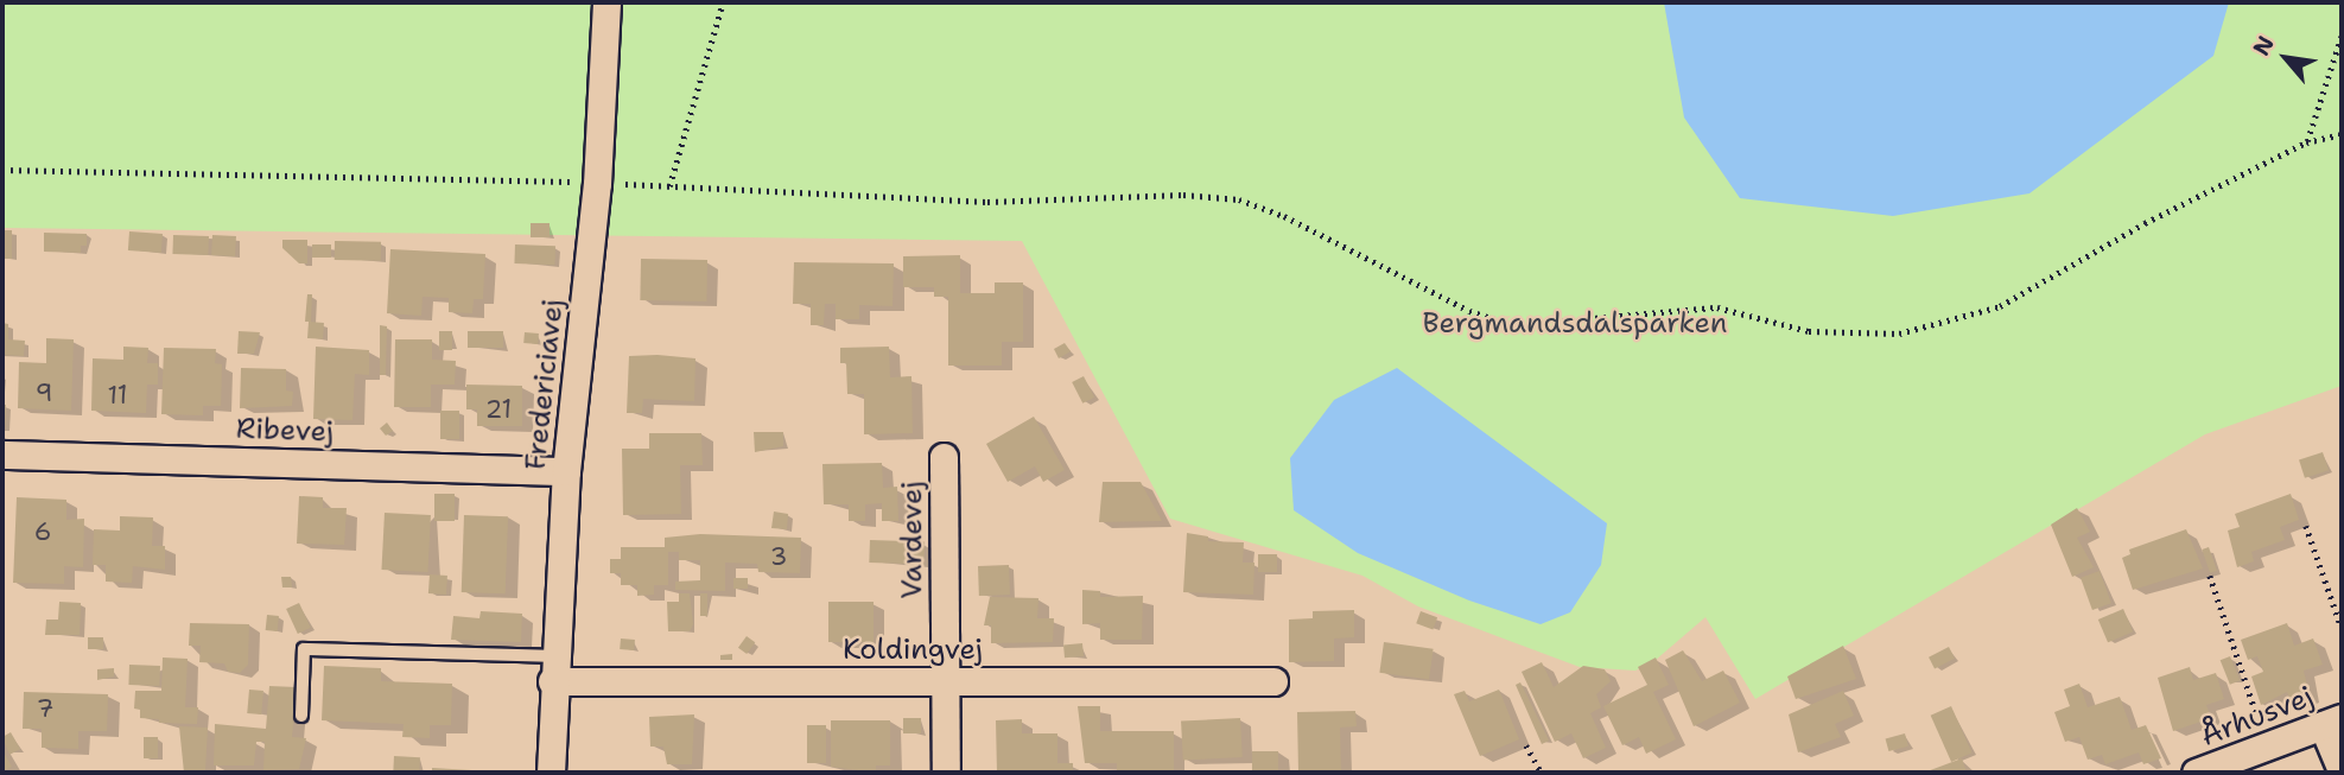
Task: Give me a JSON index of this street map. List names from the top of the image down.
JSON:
{
  "streets": {
    "street": [
      "Fredericiavej",
      "Ribevej",
      "Vardevej",
      "Koldingvej",
      "Århusvej"
    ]
  },
  "crossings": [
    ["Fredericiavej", "Ribevej"],
    ["Fredericiavej", "Koldingvej"],
    ["Vardevej", "Koldingvej"]
  ],
  "parks": ["Bergmandsdalsparken"],
  "house_numbers": [
    "9",
    "11",
    "21",
    "6",
    "3",
    "7"
  ],
  "north": "top left"
}
